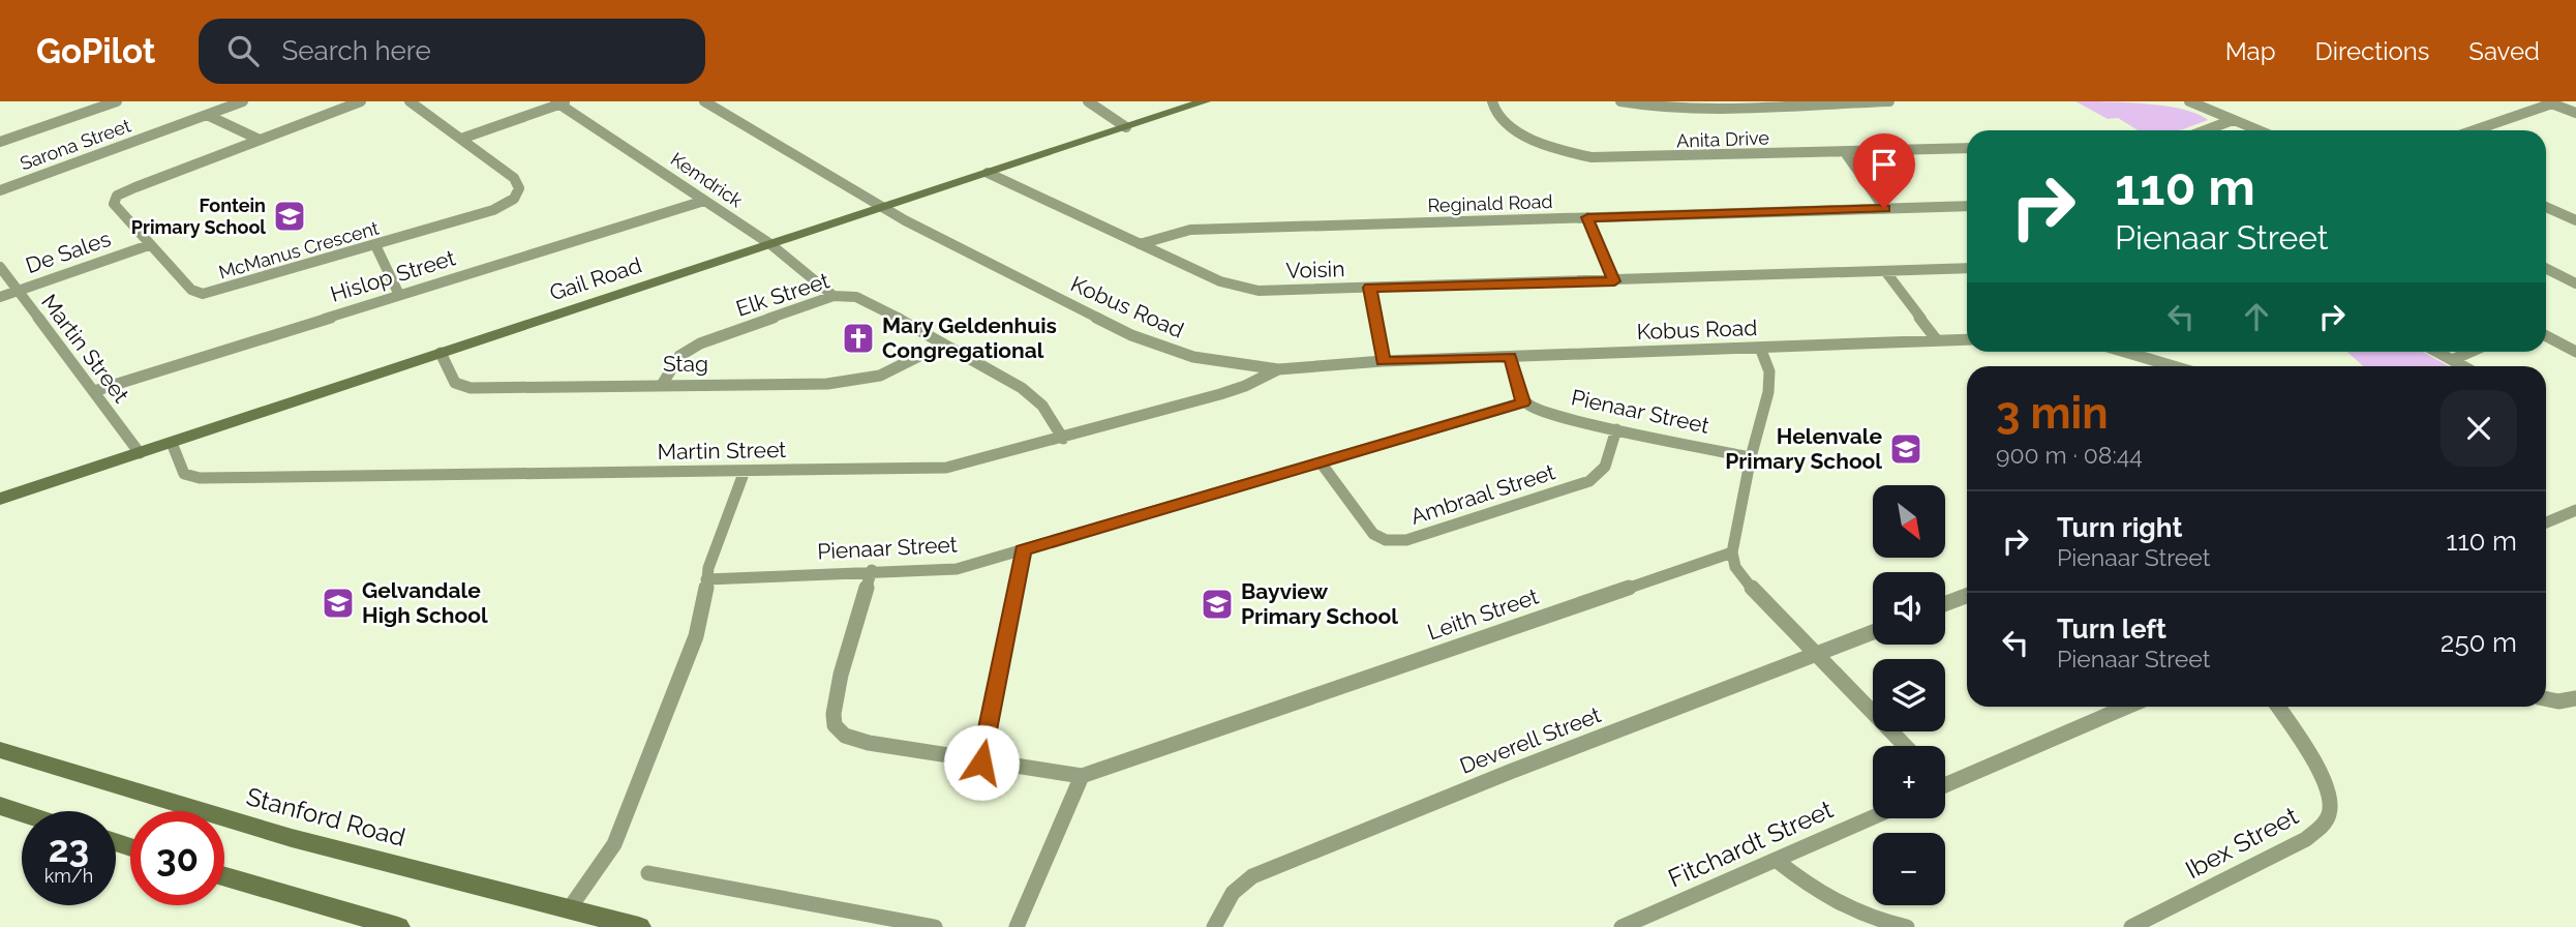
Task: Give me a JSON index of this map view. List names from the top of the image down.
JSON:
{
  "streets": {
    "street": [
      "Anita Drive",
      "Sarona Street",
      "Kemdrick",
      "Reginald Road",
      "McManus Crescent",
      "De Sales",
      "Voisin",
      "Hislop Street",
      "Gail Road",
      "Elk Street",
      "Kobus Road",
      "Martin Street",
      "Stag",
      "Pienaar Street",
      "Ambraal Street",
      "Leith Street",
      "Deverell Street",
      "Stanford Road",
      "Ibex Street",
      "Fitchardt Street"
    ]
  },
  "crossings": [
    ["Kemdrick", "Hislop Street"],
    ["Kemdrick", "Gail Road"],
    ["Kemdrick", "Elk Street"],
    ["Reginald Road", "Voisin"],
    ["McManus Crescent", "De Sales"],
    ["De Sales", "Martin Street"],
    ["Voisin", "Gail Road"],
    ["Hislop Street", "Martin Street"],
    ["Gail Road", "Kobus Road"],
    ["Gail Road", "Martin Street"],
    ["Gail Road", "Stag"],
    ["Elk Street", "Martin Street"],
    ["Elk Street", "Stag"],
    ["Kobus Road", "Martin Street"],
    ["Pienaar Street", "Ambraal Street"]
  ],
  "places": {
    "school or university": [
      "Fontein Primary School",
      "Helenvale Primary School",
      "Gelvandale High School",
      "Bayview Primary School"
    ],
    "church": ["Mary Geldenhuis Congregational"]
  },
  "north": "bottom right",
  "page": {
    "header": "GoPilot",
    "search": "Search here",
    "nav": ["Map", "Directions", "Saved"],
    "turn": ["110 m", "Pienaar Street"],
    "heading": ["3 min", "900 m · 08:44"],
    "map_buttons": ["+", "−"],
    "list": [
      {
        "name": "Turn right",
        "note": "Pienaar Street",
        "value": "110 m"
      },
      {
        "name": "Turn left",
        "note": "Pienaar Street",
        "value": "250 m"
      }
    ],
    "speed": "23 km/h",
    "limit": "30"
  }
}
